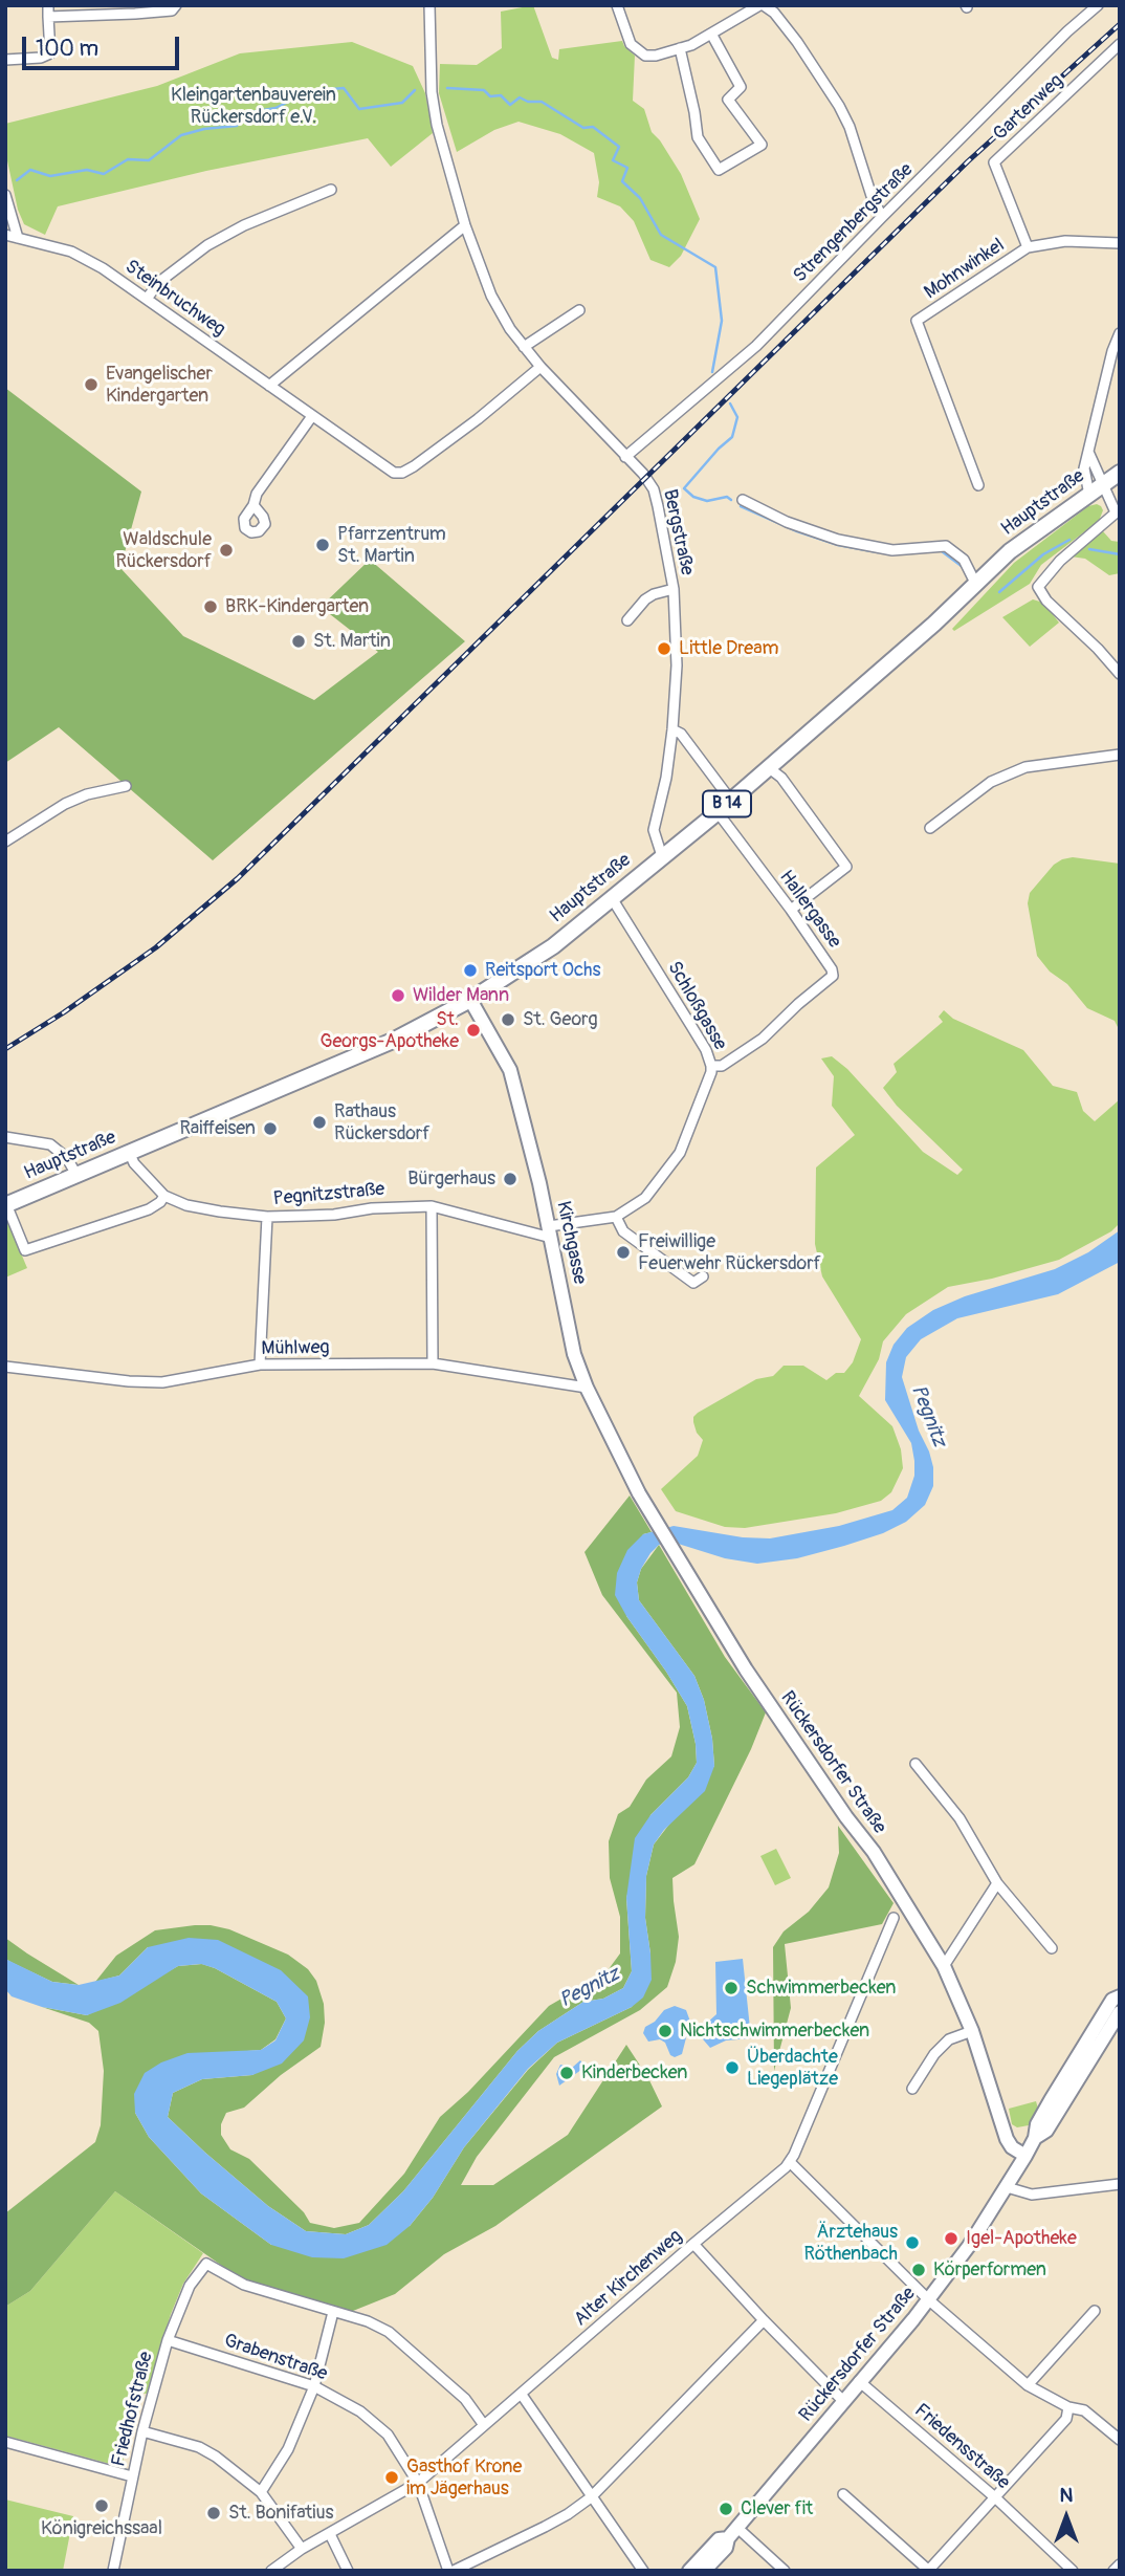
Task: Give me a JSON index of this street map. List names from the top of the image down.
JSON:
{
  "streets": {
    "main road": [
      "Hauptstraße",
      "B 14",
      "Kirchgasse",
      "Rückersdorfer Straße"
    ],
    "street": [
      "Gartenweg",
      "Strengenbergstraße",
      "Mohnwinkel",
      "Steinbruchweg",
      "Bergstraße",
      "Hallergasse",
      "Schloßgasse",
      "Pegnitzstraße",
      "Mühlweg",
      "Alter Kirchenweg",
      "Grabenstraße",
      "Friedhofstraße",
      "Friedensstraße"
    ]
  },
  "crossings": [
    ["Gartenweg", "Mohnwinkel"],
    ["Strengenbergstraße", "Bergstraße"],
    ["Steinbruchweg", "Bergstraße"],
    ["Hauptstraße", "Bergstraße"],
    ["Hauptstraße", "Hallergasse"],
    ["Hauptstraße", "Schloßgasse"],
    ["Hauptstraße", "Pegnitzstraße"],
    ["Hauptstraße", "Kirchgasse"],
    ["Hallergasse", "Schloßgasse"],
    ["Schloßgasse", "Pegnitzstraße"],
    ["Schloßgasse", "Kirchgasse"],
    ["Pegnitzstraße", "Kirchgasse"],
    ["Kirchgasse", "Mühlweg"],
    ["Kirchgasse", "Rückersdorfer Straße"],
    ["Rückersdorfer Straße", "Friedensstraße"],
    ["Alter Kirchenweg", "Grabenstraße"],
    ["Grabenstraße", "Friedhofstraße"]
  ],
  "water": ["Pegnitz"],
  "parks": ["Kleingartenbauverein Rückersdorf e.V."],
  "places": [
    "Evangelischer Kindergarten",
    "Pfarrzentrum St. Martin",
    "Waldschule Rückersdorf",
    "BRK-Kindergarten",
    "St. Martin",
    "Little Dream",
    "Reitsport Ochs",
    "Wilder Mann",
    "St. Georg",
    "St. Georgs-Apotheke",
    "Rathaus Rückersdorf",
    "Raiffeisen",
    "Bürgerhaus",
    "Freiwillige Feuerwehr Rückersdorf",
    "Schwimmerbecken",
    "Nichtschwimmerbecken",
    "Überdachte Liegeplätze",
    "Kinderbecken",
    "Igel-Apotheke",
    "Ärztehaus Röthenbach",
    "Körperformen",
    "Gasthof Krone im Jägerhaus",
    "Königreichssaal",
    "Clever fit",
    "St. Bonifatius"
  ],
  "scale_bar": "100 m",
  "north": "top"
}
